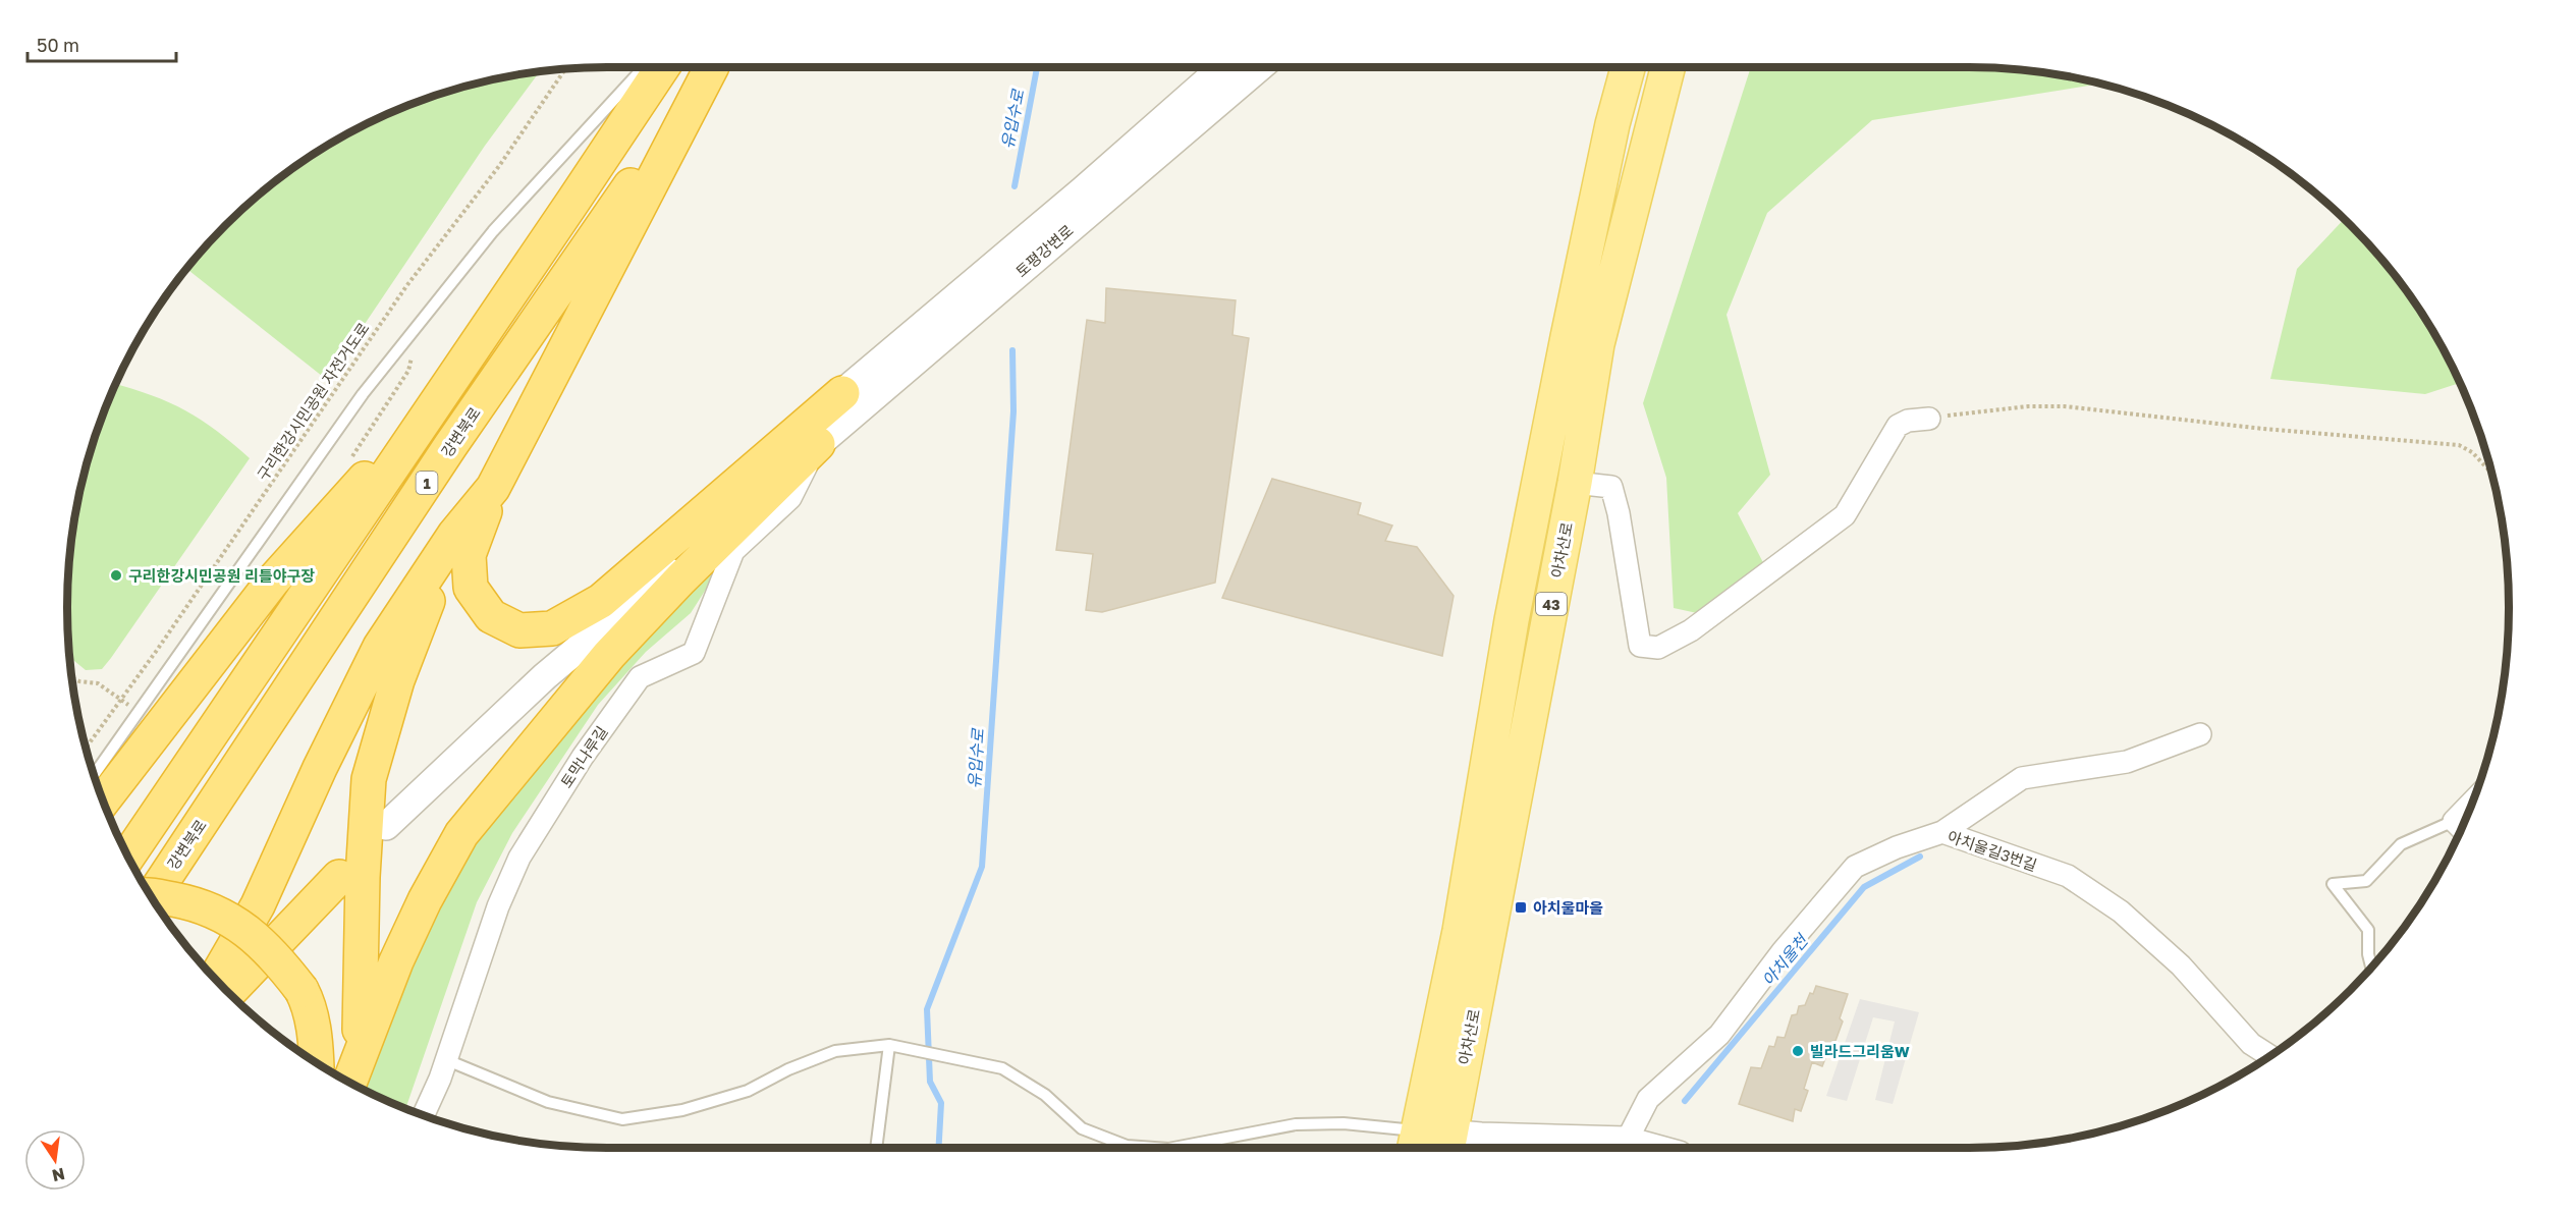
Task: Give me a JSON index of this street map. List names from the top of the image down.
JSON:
{
  "streets": {
    "highway": ["강변북로", "1"],
    "main road": ["아차산로", "43"],
    "street": ["토평강변로", "토막나루길", "아치울길3번길"],
    "path": ["구리한강시민공원 자전거도로"]
  },
  "crossings": [
    ["토평강변로", "토막나루길"]
  ],
  "water": ["유입수로", "아치울천"],
  "places": {
    "other": ["구리한강시민공원 리틀야구장", "빌라드그리움W"],
    "transit": ["아치울마을"]
  },
  "scale_bar": "50 m",
  "north": "bottom"
}
